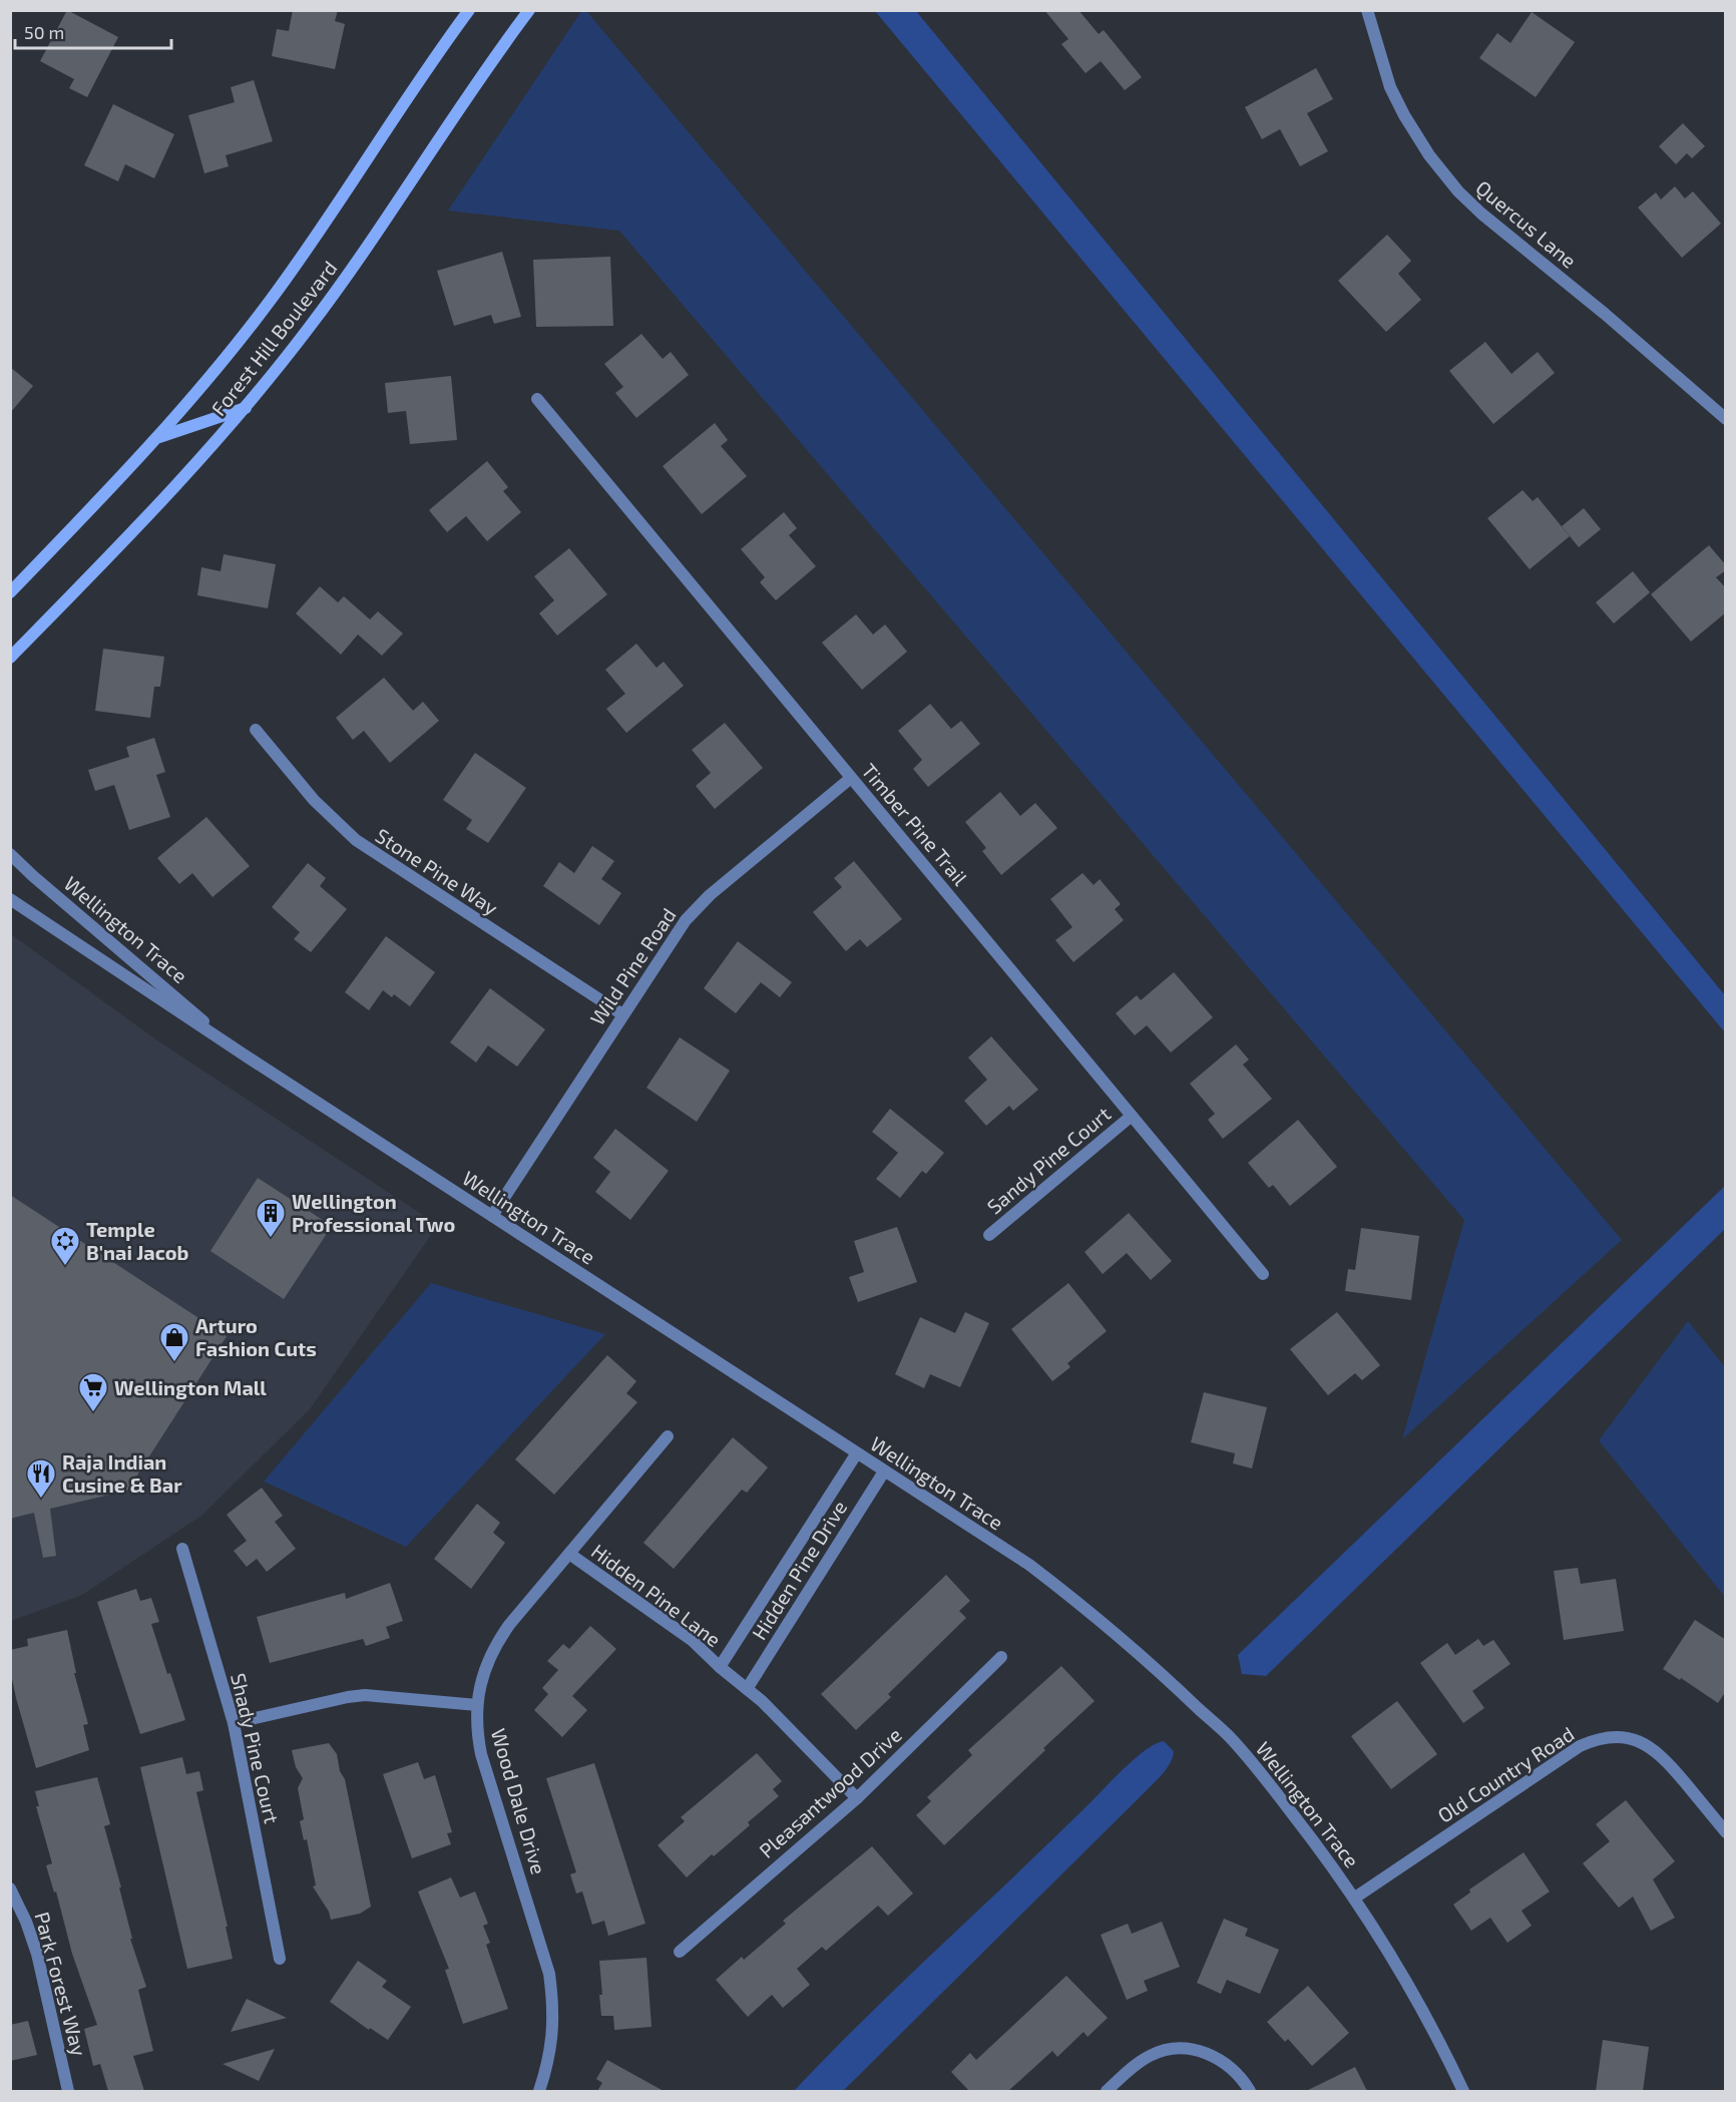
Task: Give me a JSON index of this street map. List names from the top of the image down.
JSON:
{
  "streets": {
    "main road": ["Forest Hill Boulevard"],
    "street": [
      "Quercus Lane",
      "Timber Pine Trail",
      "Stone Pine Way",
      "Wellington Trace",
      "Wild Pine Road",
      "Sandy Pine Court",
      "Hidden Pine Drive",
      "Hidden Pine Lane",
      "Shady Pine Court",
      "Old Country Road",
      "Pleasantwood Drive",
      "Wood Dale Drive",
      "Park Forest Way"
    ]
  },
  "crossings": [
    ["Timber Pine Trail", "Wild Pine Road"],
    ["Timber Pine Trail", "Sandy Pine Court"],
    ["Stone Pine Way", "Wild Pine Road"],
    ["Wellington Trace", "Wild Pine Road"],
    ["Wellington Trace", "Hidden Pine Drive"],
    ["Wellington Trace", "Old Country Road"],
    ["Hidden Pine Drive", "Hidden Pine Lane"],
    ["Hidden Pine Lane", "Pleasantwood Drive"],
    ["Hidden Pine Lane", "Wood Dale Drive"]
  ],
  "places": {
    "building": ["Wellington Professional Two"],
    "synagogue": ["Temple B'nai Jacob"],
    "shop": ["Arturo Fashion Cuts"],
    "supermarket": ["Wellington Mall"],
    "restaurant": ["Raja Indian Cusine & Bar"]
  },
  "scale_bar": "50 m"
}
